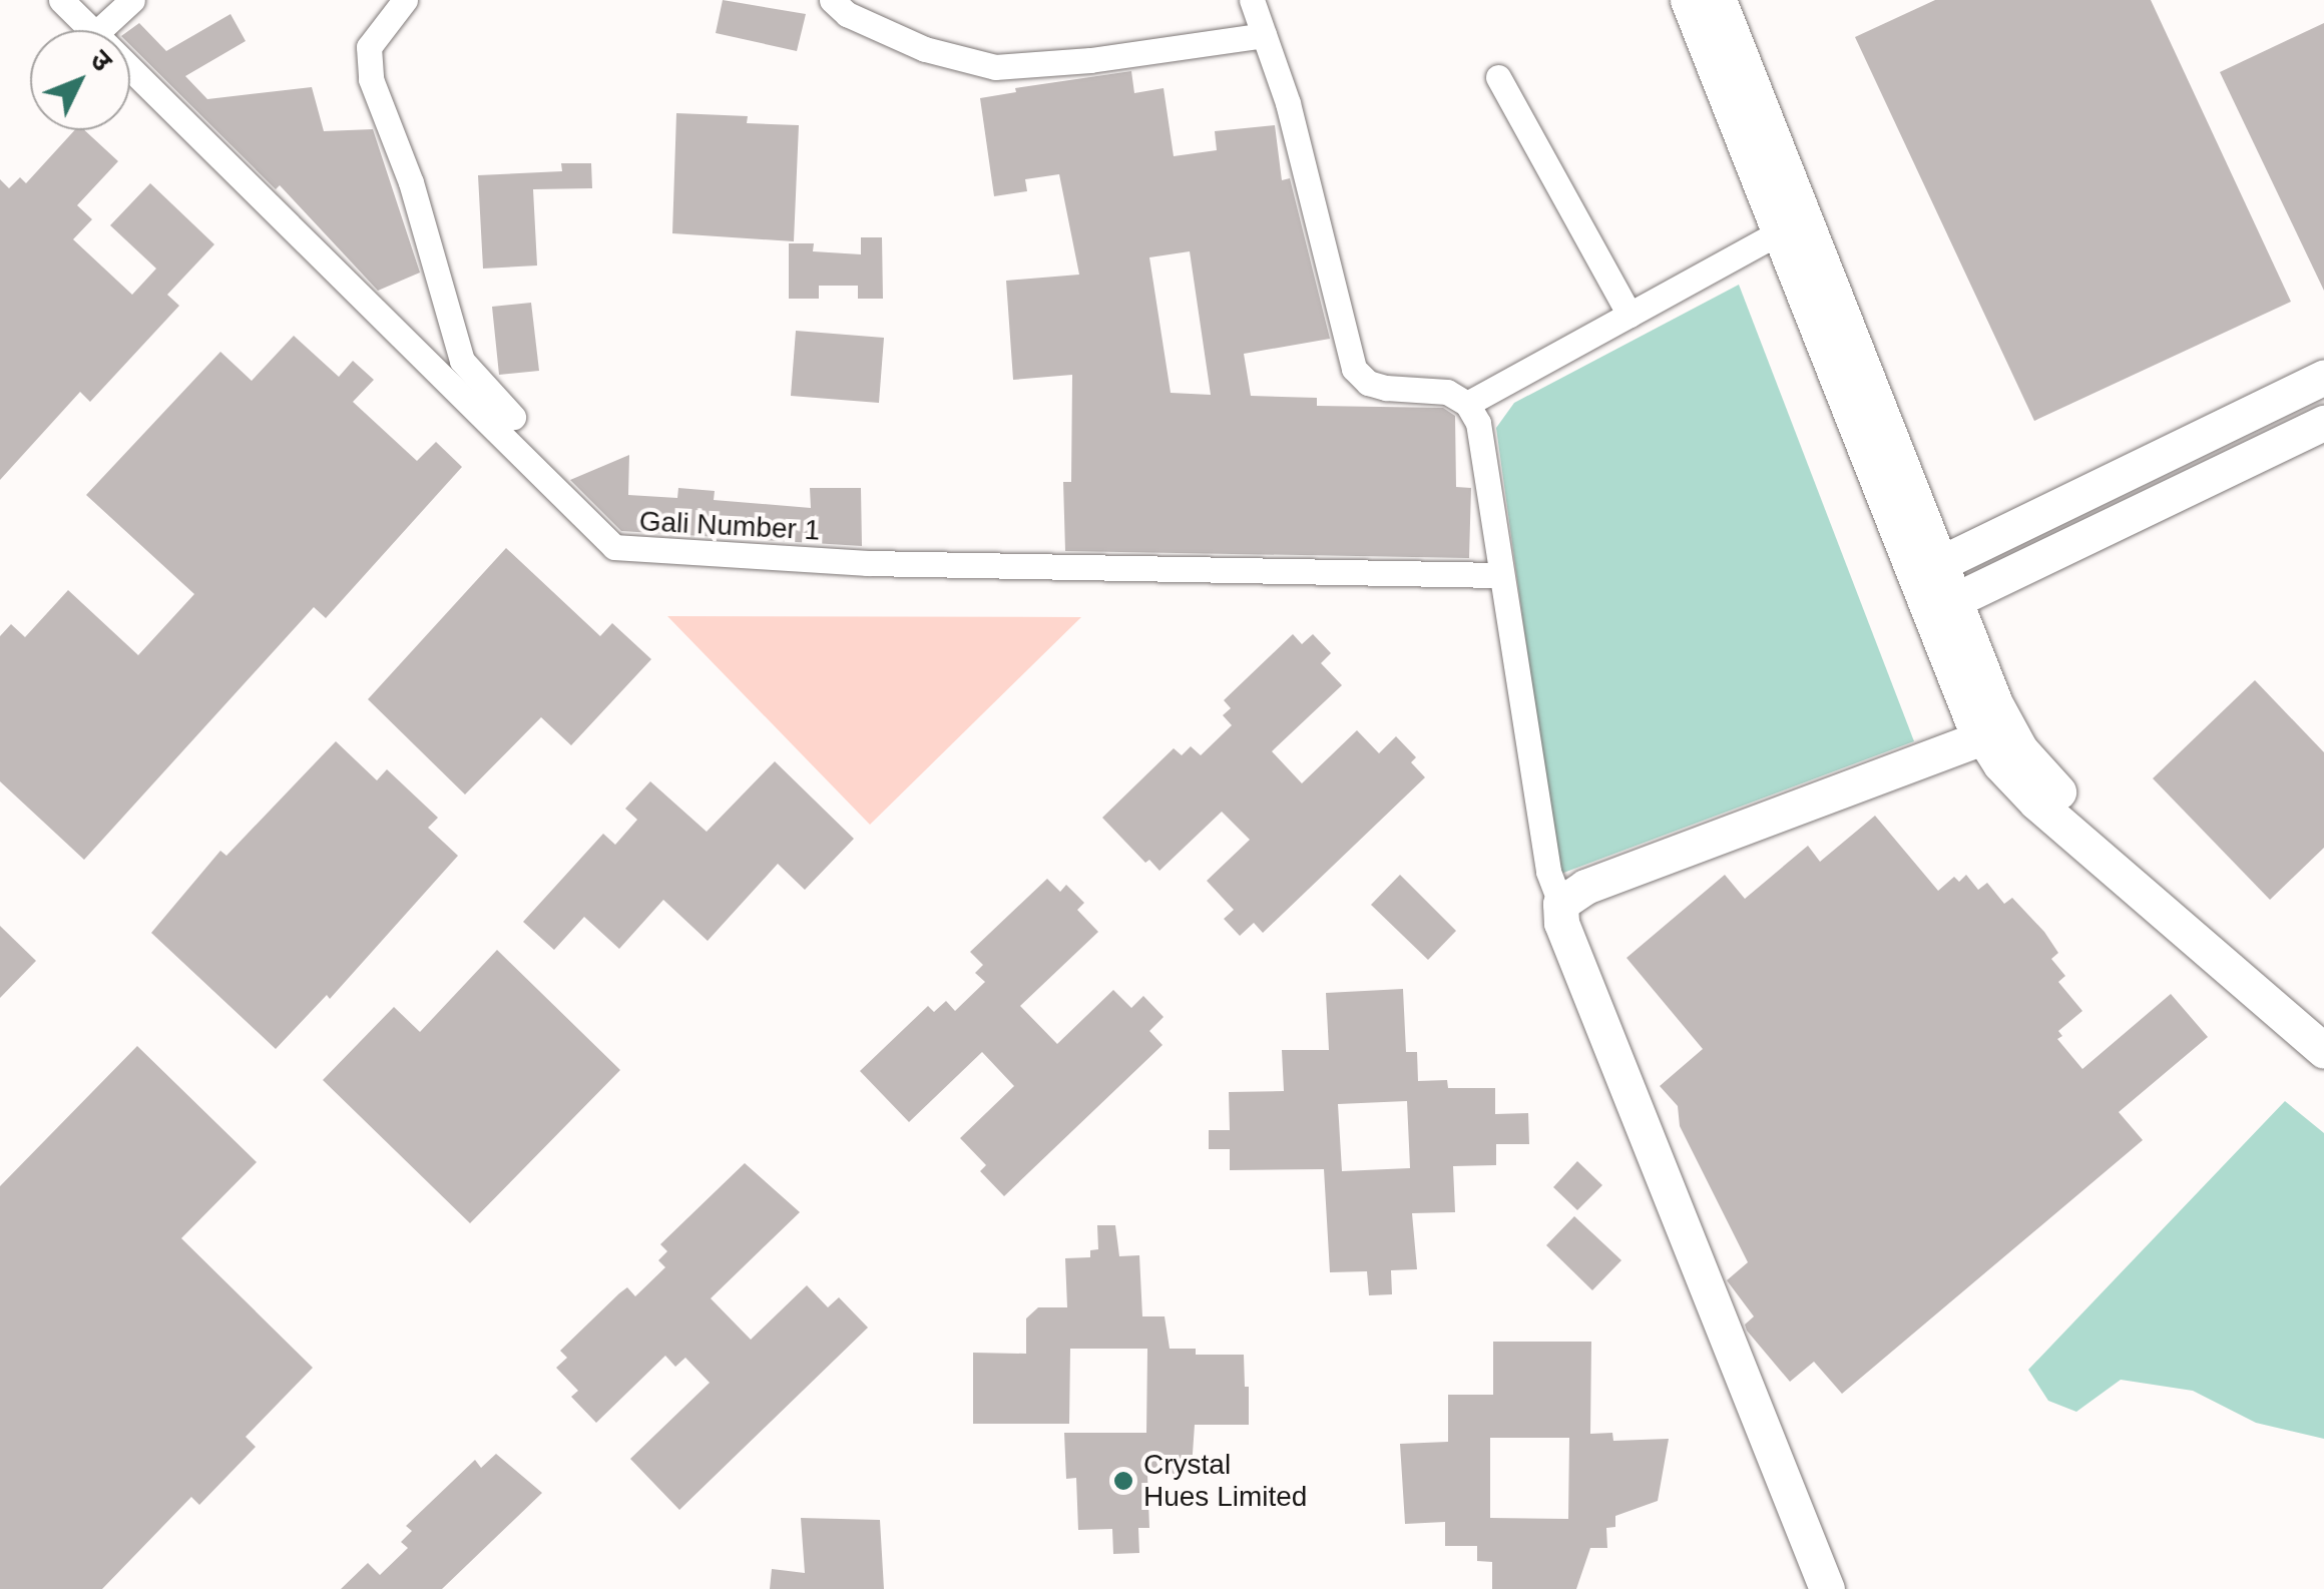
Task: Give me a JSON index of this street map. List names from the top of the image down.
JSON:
{
  "streets": {
    "street": ["Gali Number 1"]
  },
  "places": ["Crystal Hues Limited"],
  "north": "top right"
}
